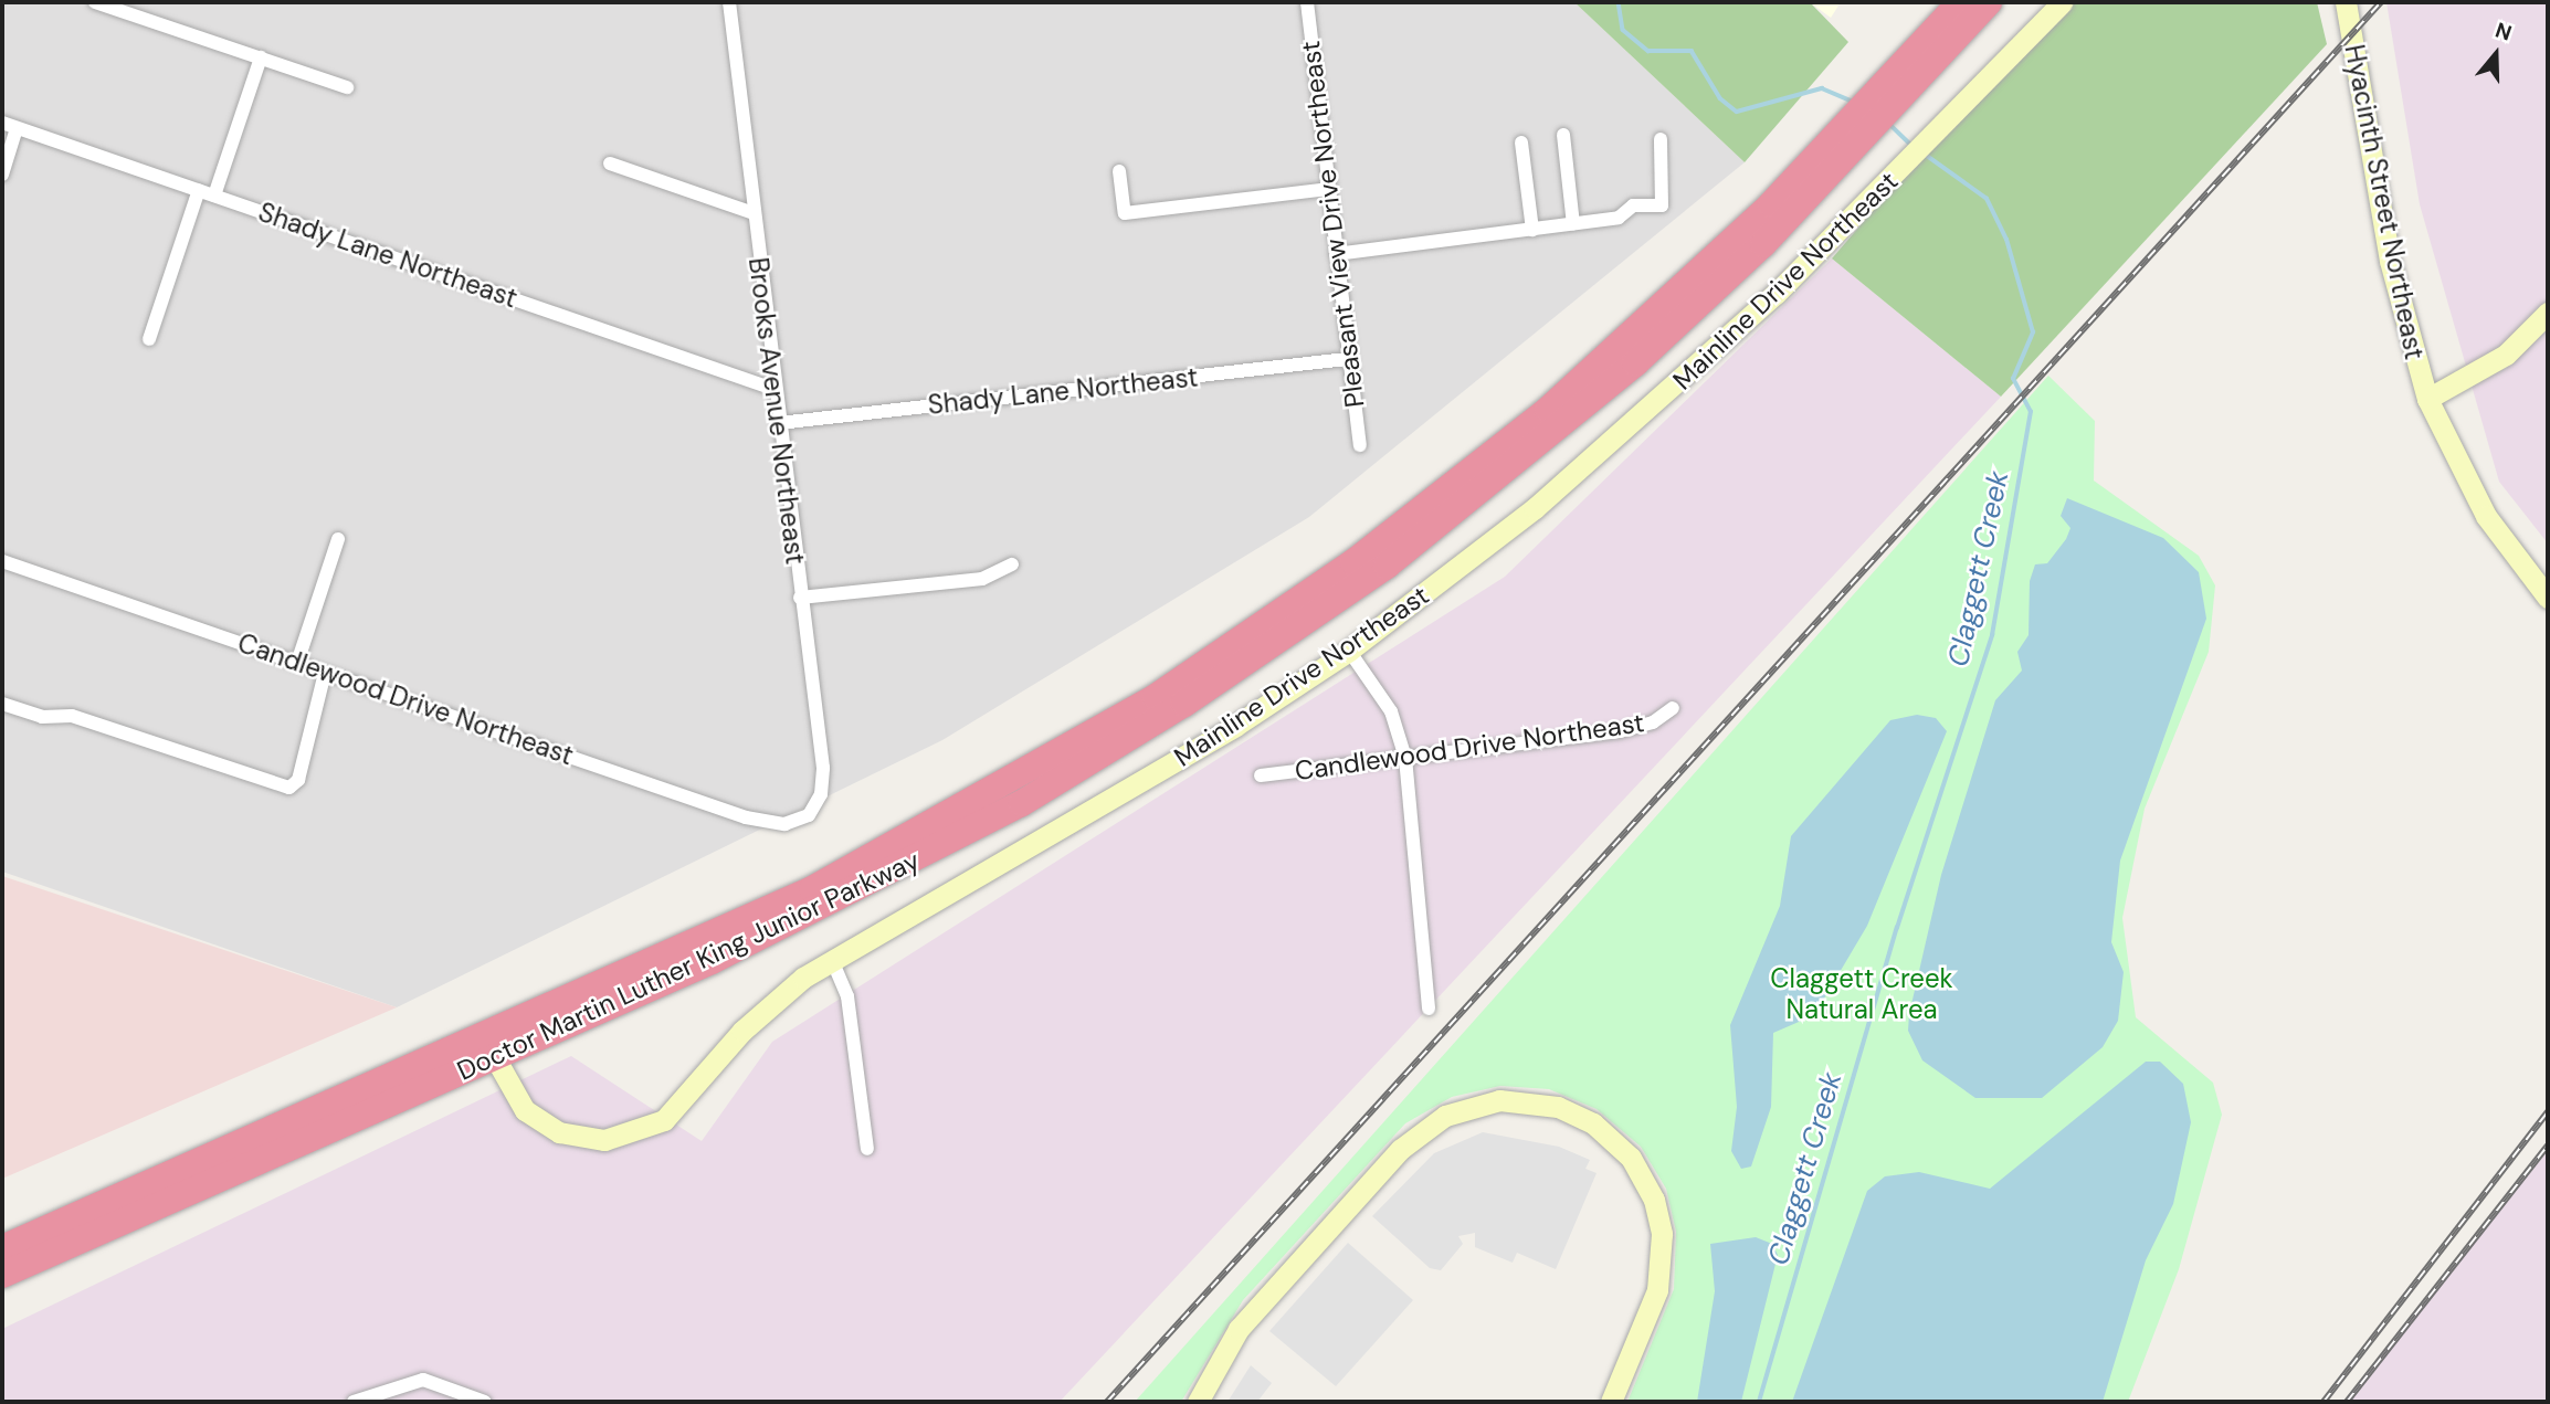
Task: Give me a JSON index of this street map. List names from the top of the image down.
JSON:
{
  "streets": {
    "highway": ["Doctor Martin Luther King Junior Parkway"],
    "street": [
      "Hyacinth Street Northeast",
      "Pleasant View Drive Northeast",
      "Shady Lane Northeast",
      "Mainline Drive Northeast",
      "Brooks Avenue Northeast",
      "Candlewood Drive Northeast"
    ]
  },
  "crossings": [
    ["Pleasant View Drive Northeast", "Shady Lane Northeast"],
    ["Shady Lane Northeast", "Brooks Avenue Northeast"],
    ["Mainline Drive Northeast", "Doctor Martin Luther King Junior Parkway"],
    ["Brooks Avenue Northeast", "Candlewood Drive Northeast"]
  ],
  "water": ["Claggett Creek"],
  "parks": ["Claggett Creek Natural Area"],
  "north": "top"
}
